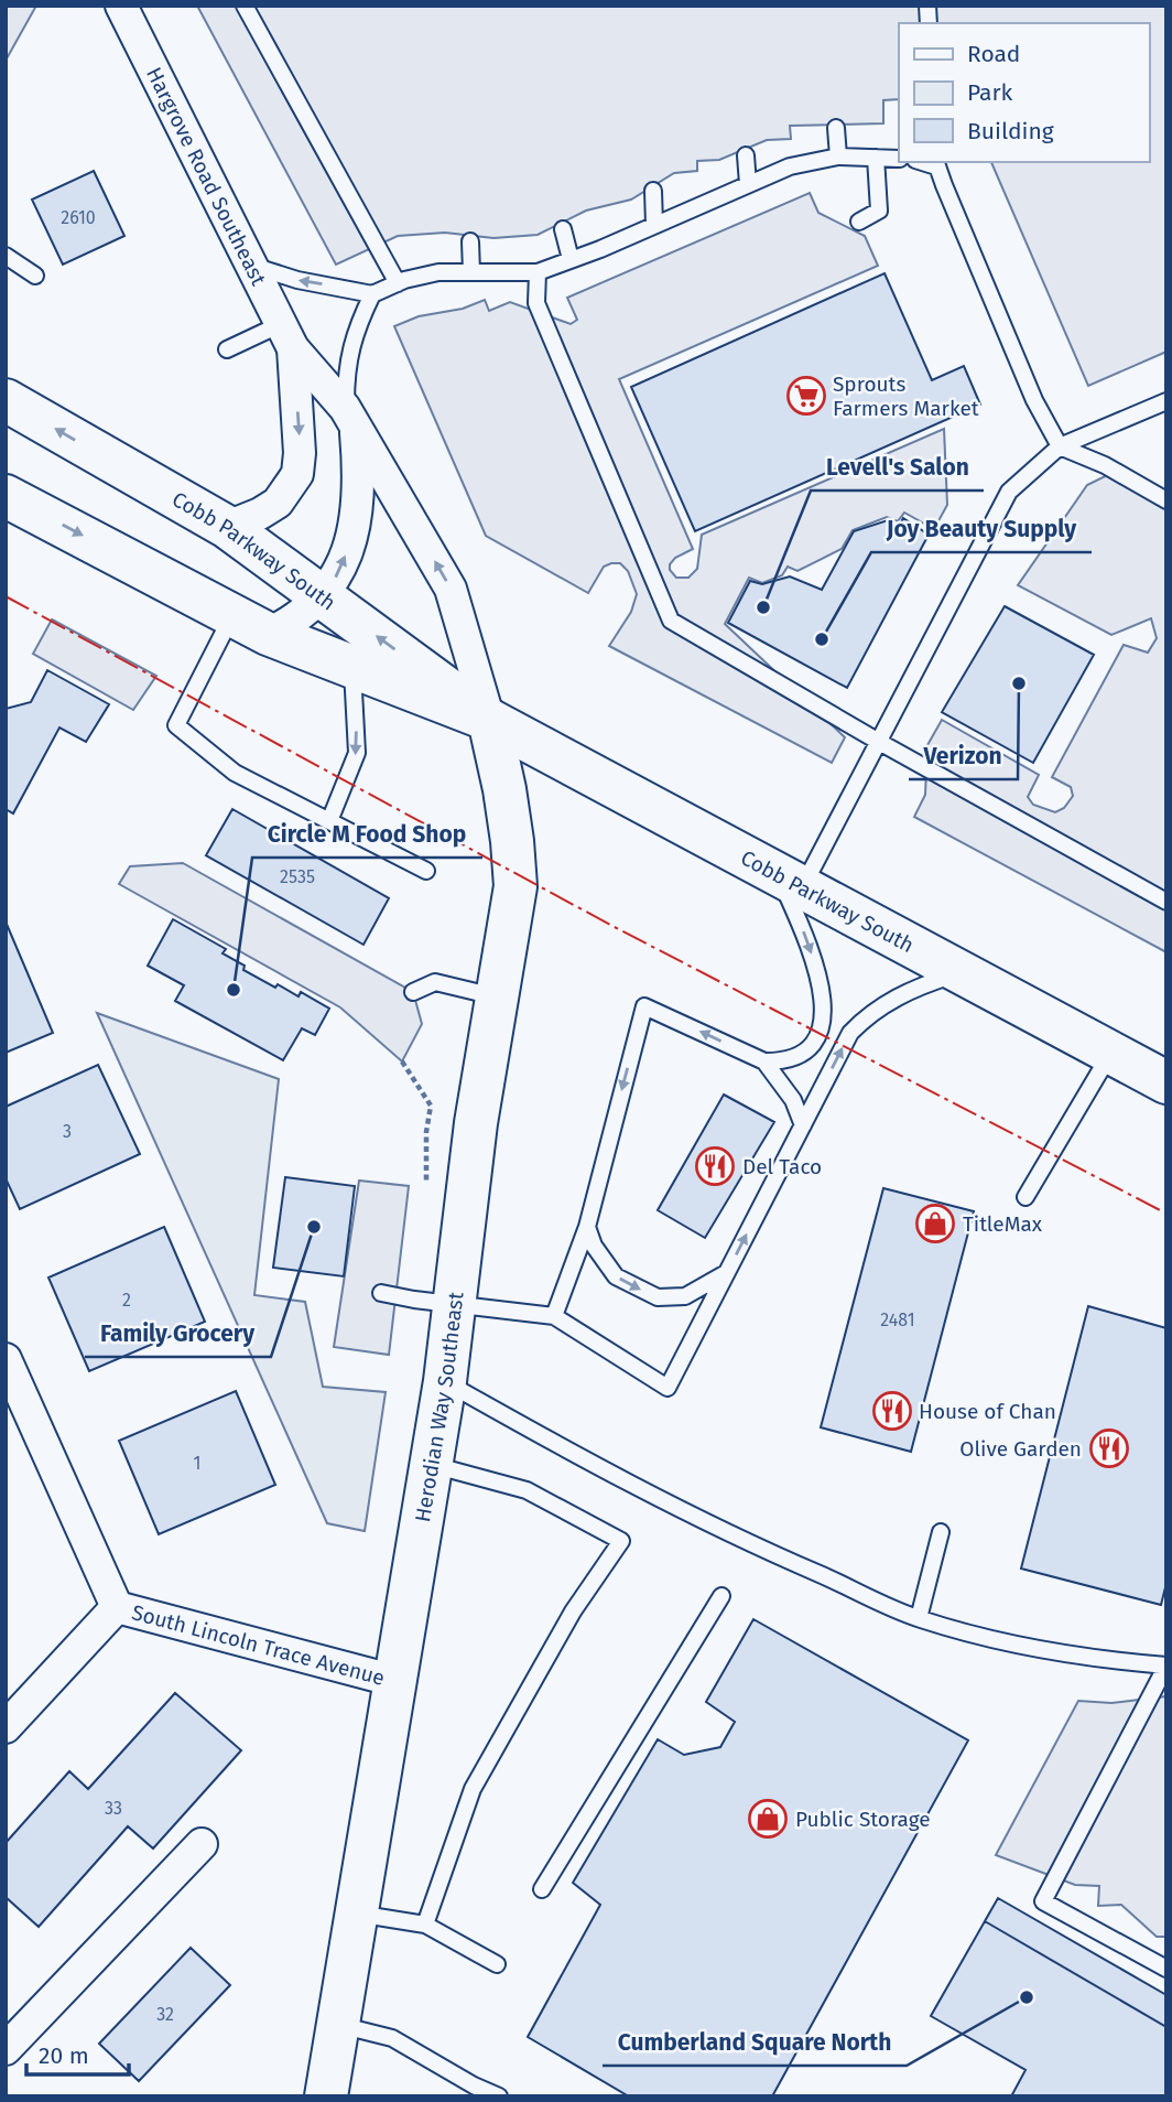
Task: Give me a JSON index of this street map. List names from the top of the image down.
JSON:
{
  "streets": {
    "main road": ["Cobb Parkway South", "Herodian Way Southeast"],
    "street": ["Hargrove Road Southeast", "South Lincoln Trace Avenue"]
  },
  "crossings": [
    ["Hargrove Road Southeast", "Cobb Parkway South"],
    ["Hargrove Road Southeast", "Herodian Way Southeast"],
    ["Cobb Parkway South", "Herodian Way Southeast"],
    ["Herodian Way Southeast", "South Lincoln Trace Avenue"]
  ],
  "places": {
    "supermarket": ["Sprouts Farmers Market"],
    "other": [
      "Levell's Salon",
      "Joy Beauty Supply",
      "Verizon",
      "Circle M Food Shop",
      "Family Grocery",
      "Cumberland Square North"
    ],
    "restaurant": ["Del Taco", "House of Chan", "Olive Garden"],
    "shop": ["TitleMax", "Public Storage"]
  },
  "house_numbers": [
    "2610",
    "2535",
    "3",
    "2",
    "2481",
    "1",
    "33",
    "32"
  ],
  "legend": ["Road", "Park", "Building"],
  "scale_bar": "20 m"
}
